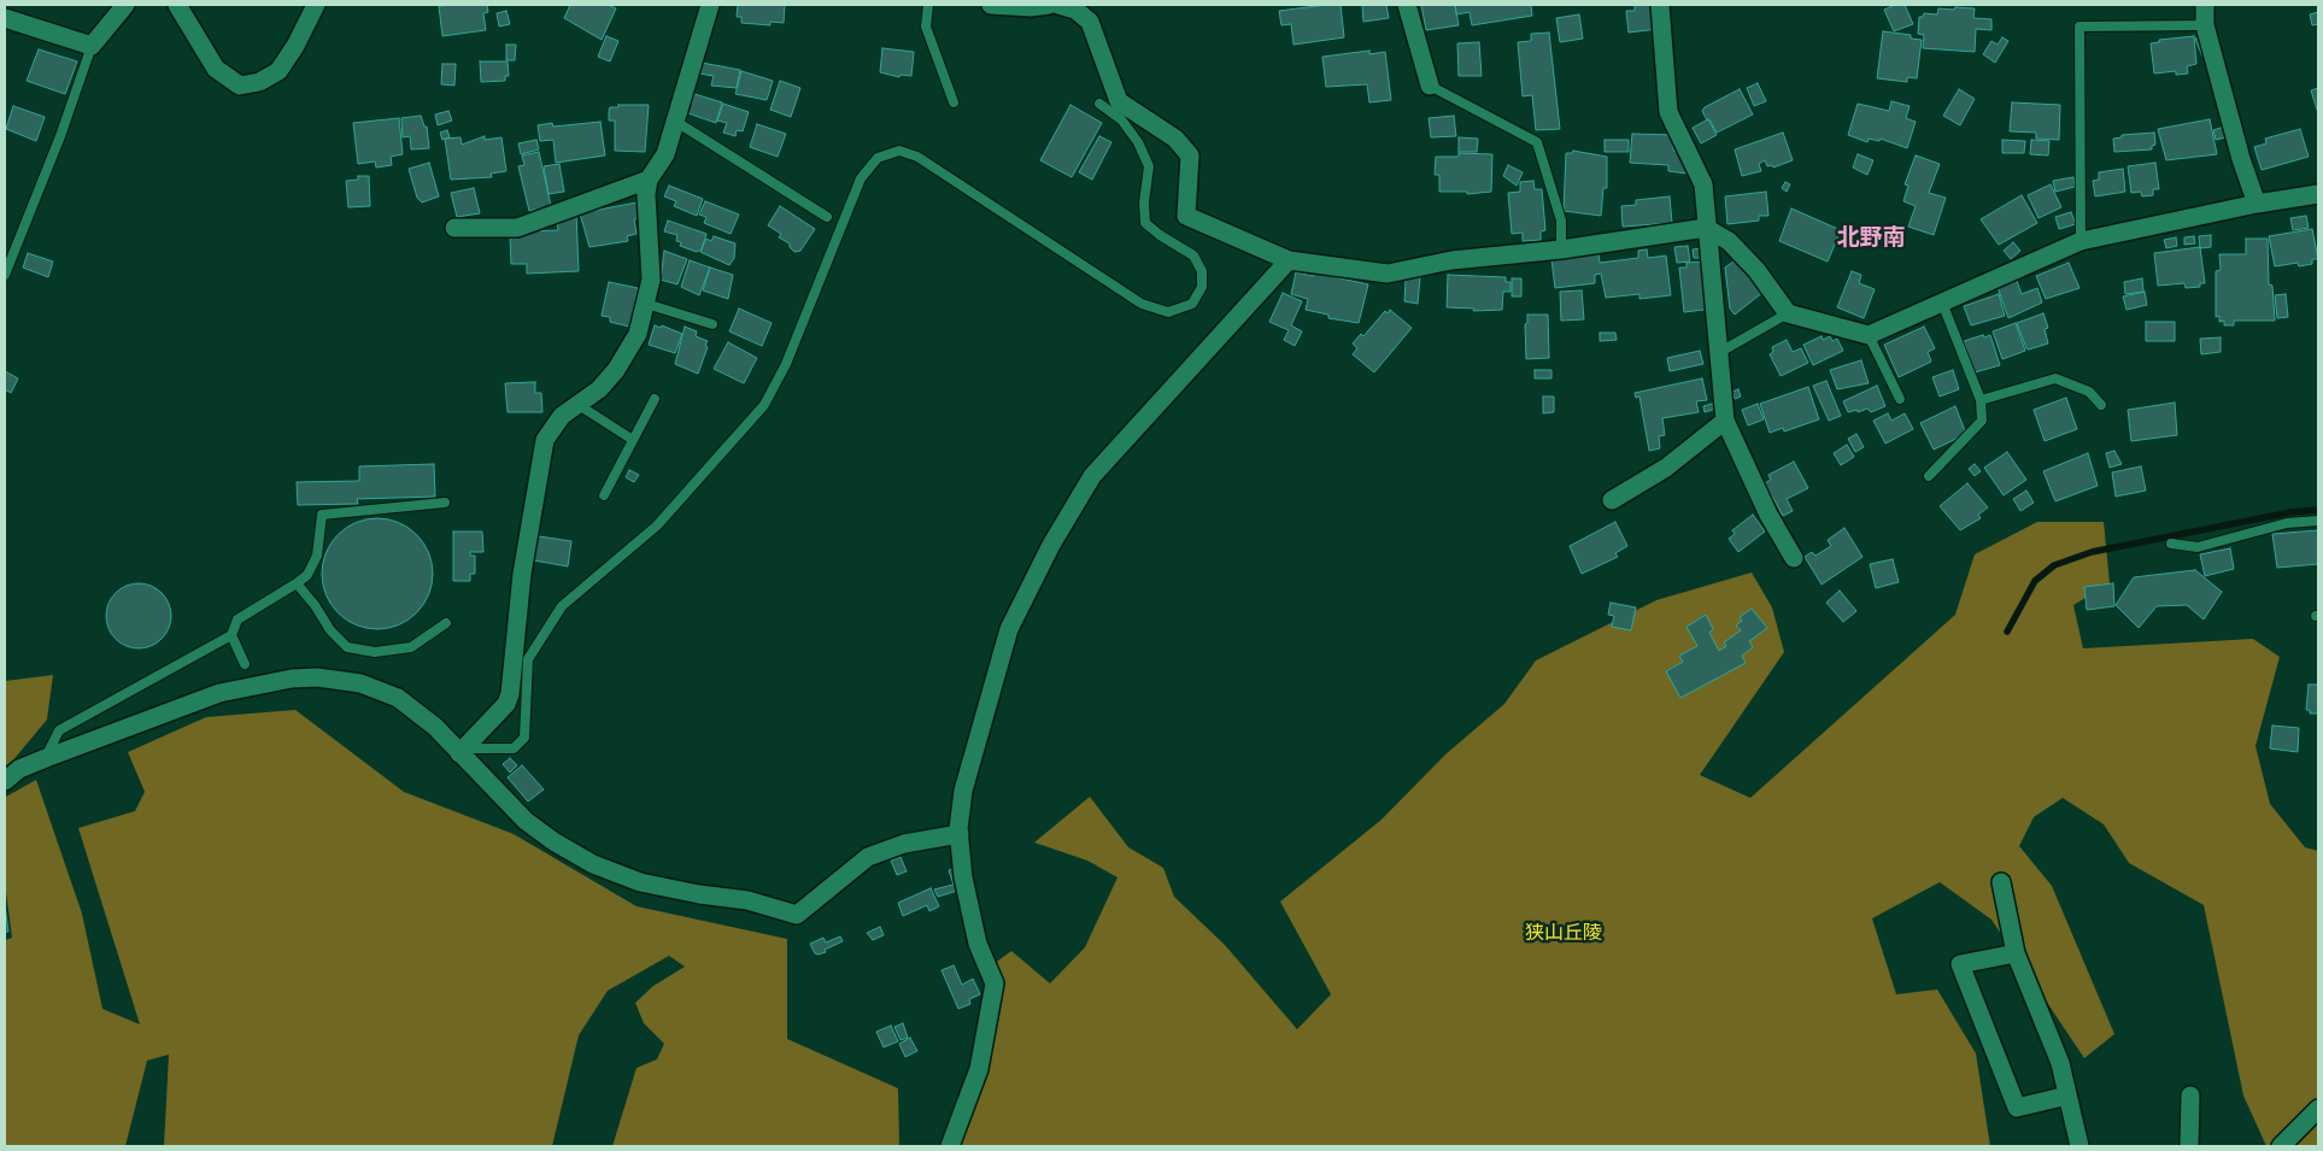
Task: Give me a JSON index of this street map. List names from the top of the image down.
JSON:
{
  "districts": ["北野南"],
  "parks": ["狭山丘陵"]
}
